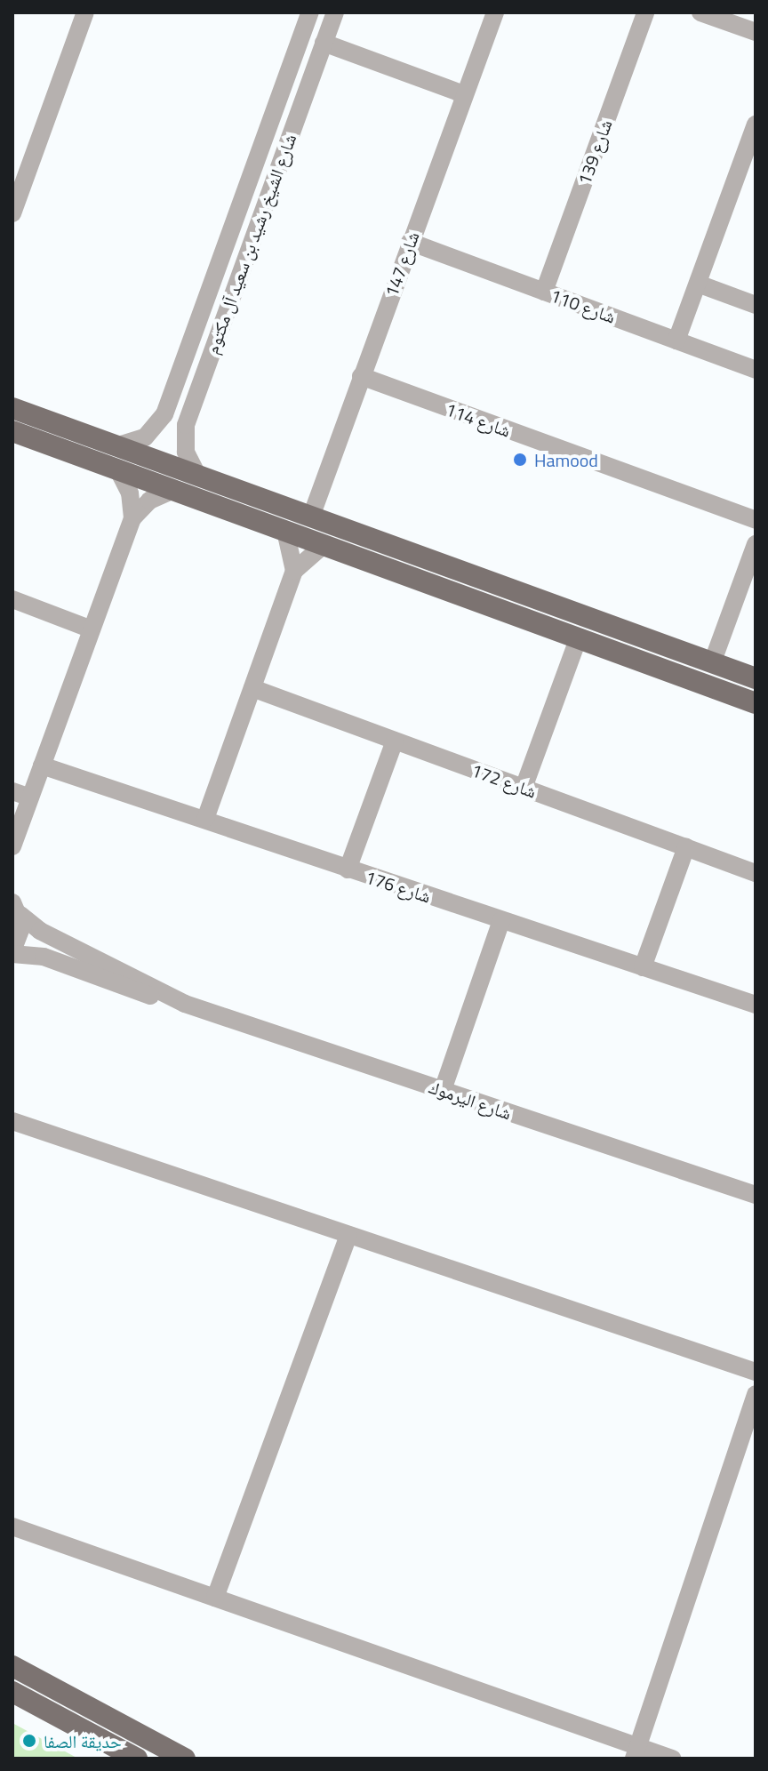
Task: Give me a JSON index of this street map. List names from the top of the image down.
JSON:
{
  "streets": {
    "street": [
      "شارع 139",
      "شارع الشيخ رشيد بن سعيد آل مكتوم",
      "شارع 147",
      "شارع 110",
      "شارع 114",
      "شارع 172",
      "شارع 176",
      "شارع اليرموك"
    ]
  },
  "crossings": [
    ["شارع 139", "شارع 110"],
    ["شارع 147", "شارع 110"],
    ["شارع 147", "شارع 114"]
  ],
  "places": ["Hamood", "حديقة الصفا"]
}
